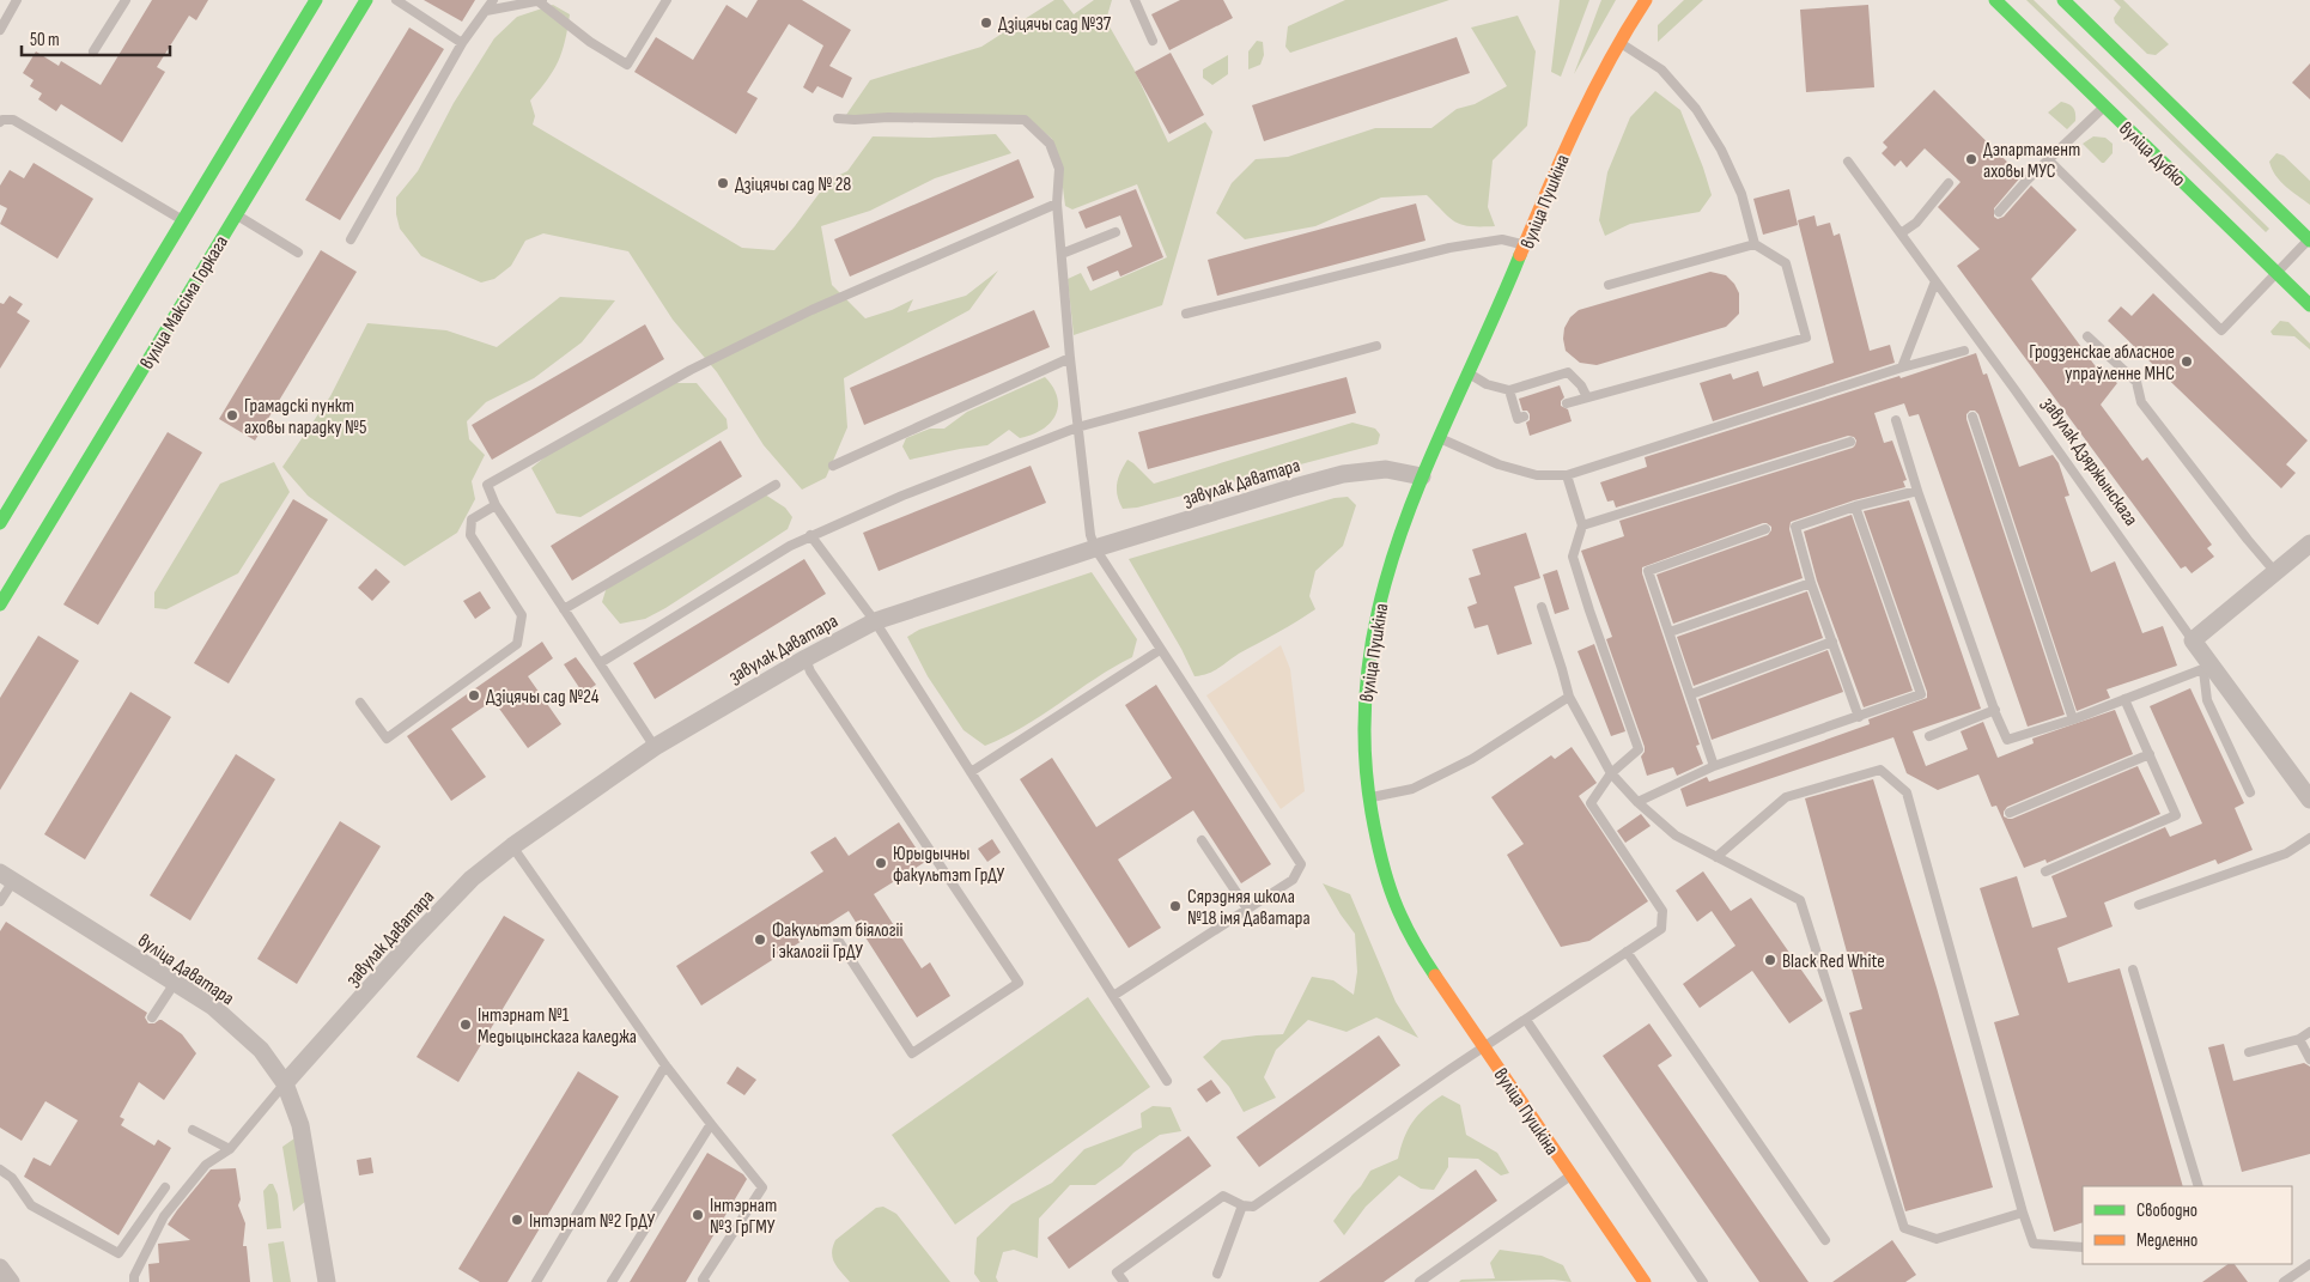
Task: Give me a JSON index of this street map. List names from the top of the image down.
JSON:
{
  "streets": {
    "main road": ["вуліца Дубко", "вуліца Пушкіна", "вуліца Максіма Горкага"],
    "street": ["завулак Дзяржынскага", "завулак Даватара", "вуліца Даватара"]
  },
  "crossings": [
    ["вуліца Пушкіна", "завулак Даватара"],
    ["завулак Даватара", "вуліца Даватара"]
  ],
  "places": [
    "Дзіцячы сад №37",
    "Дэпартамент аховы МУС",
    "Дзіцячы сад № 28",
    "Гродзенскае абласное упраўленне МНС",
    "Грамадскі пункт аховы парадку №5",
    "Дзіцячы сад №24",
    "Юрыдычны факультэт ГрДУ",
    "Сярэдняя школа №18 імя Даватара",
    "Факультэт біялогіі і экалогіі ГрДУ",
    "Black Red White",
    "Інтэрнат №1 Медыцынскага каледжа",
    "Інтэрнат №3 ГрГМУ",
    "Інтэрнат №2 ГрДУ"
  ],
  "legend": ["Свободно", "Медленно"],
  "scale_bar": "50 m"
}
